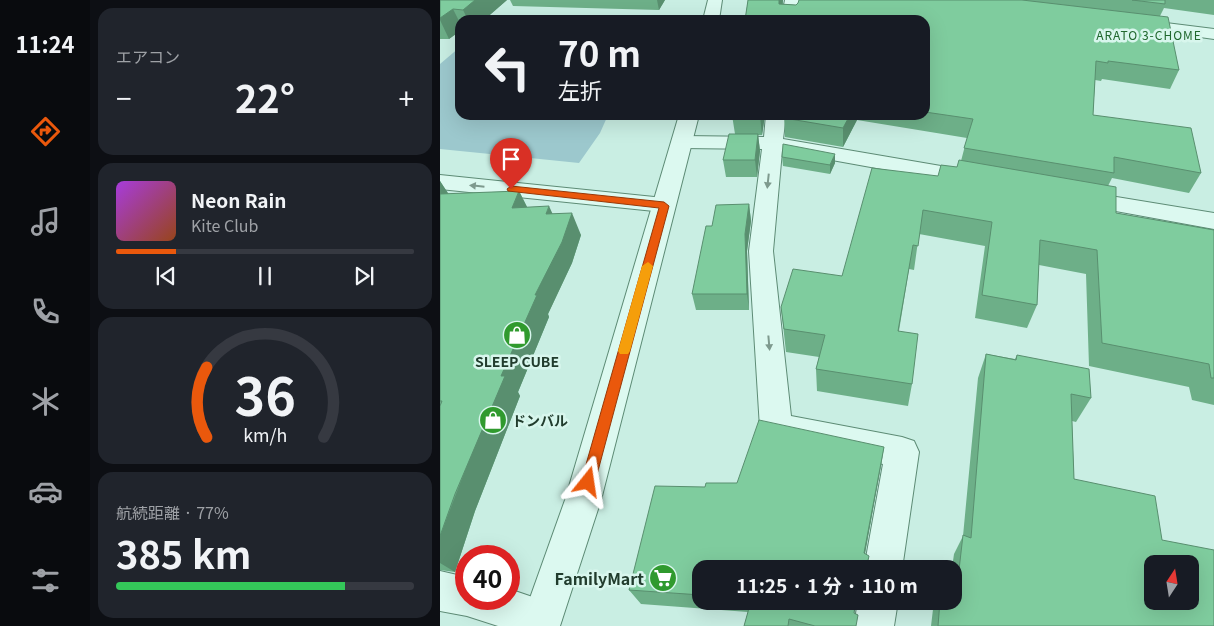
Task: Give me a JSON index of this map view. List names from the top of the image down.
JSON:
{
  "districts": ["ARATO 3-CHOME"],
  "places": {
    "shop": ["SLEEP CUBE", "ドンバル"],
    "supermarket": ["FamilyMart"]
  },
  "north": "top",
  "page": {
    "tabs": "11:24",
    "tile": [
      "エアコン",
      ["航続距離 · 77%", "385 km"]
    ],
    "turn": ["70 m", "左折"],
    "heat": ["−", "22°", "+"],
    "song": ["Neon Rain", "Kite Club"],
    "limit": "40",
    "trip": "11:25 · 1 分 · 110 m",
    "gauge": ["36", "km/h"]
  }
}
